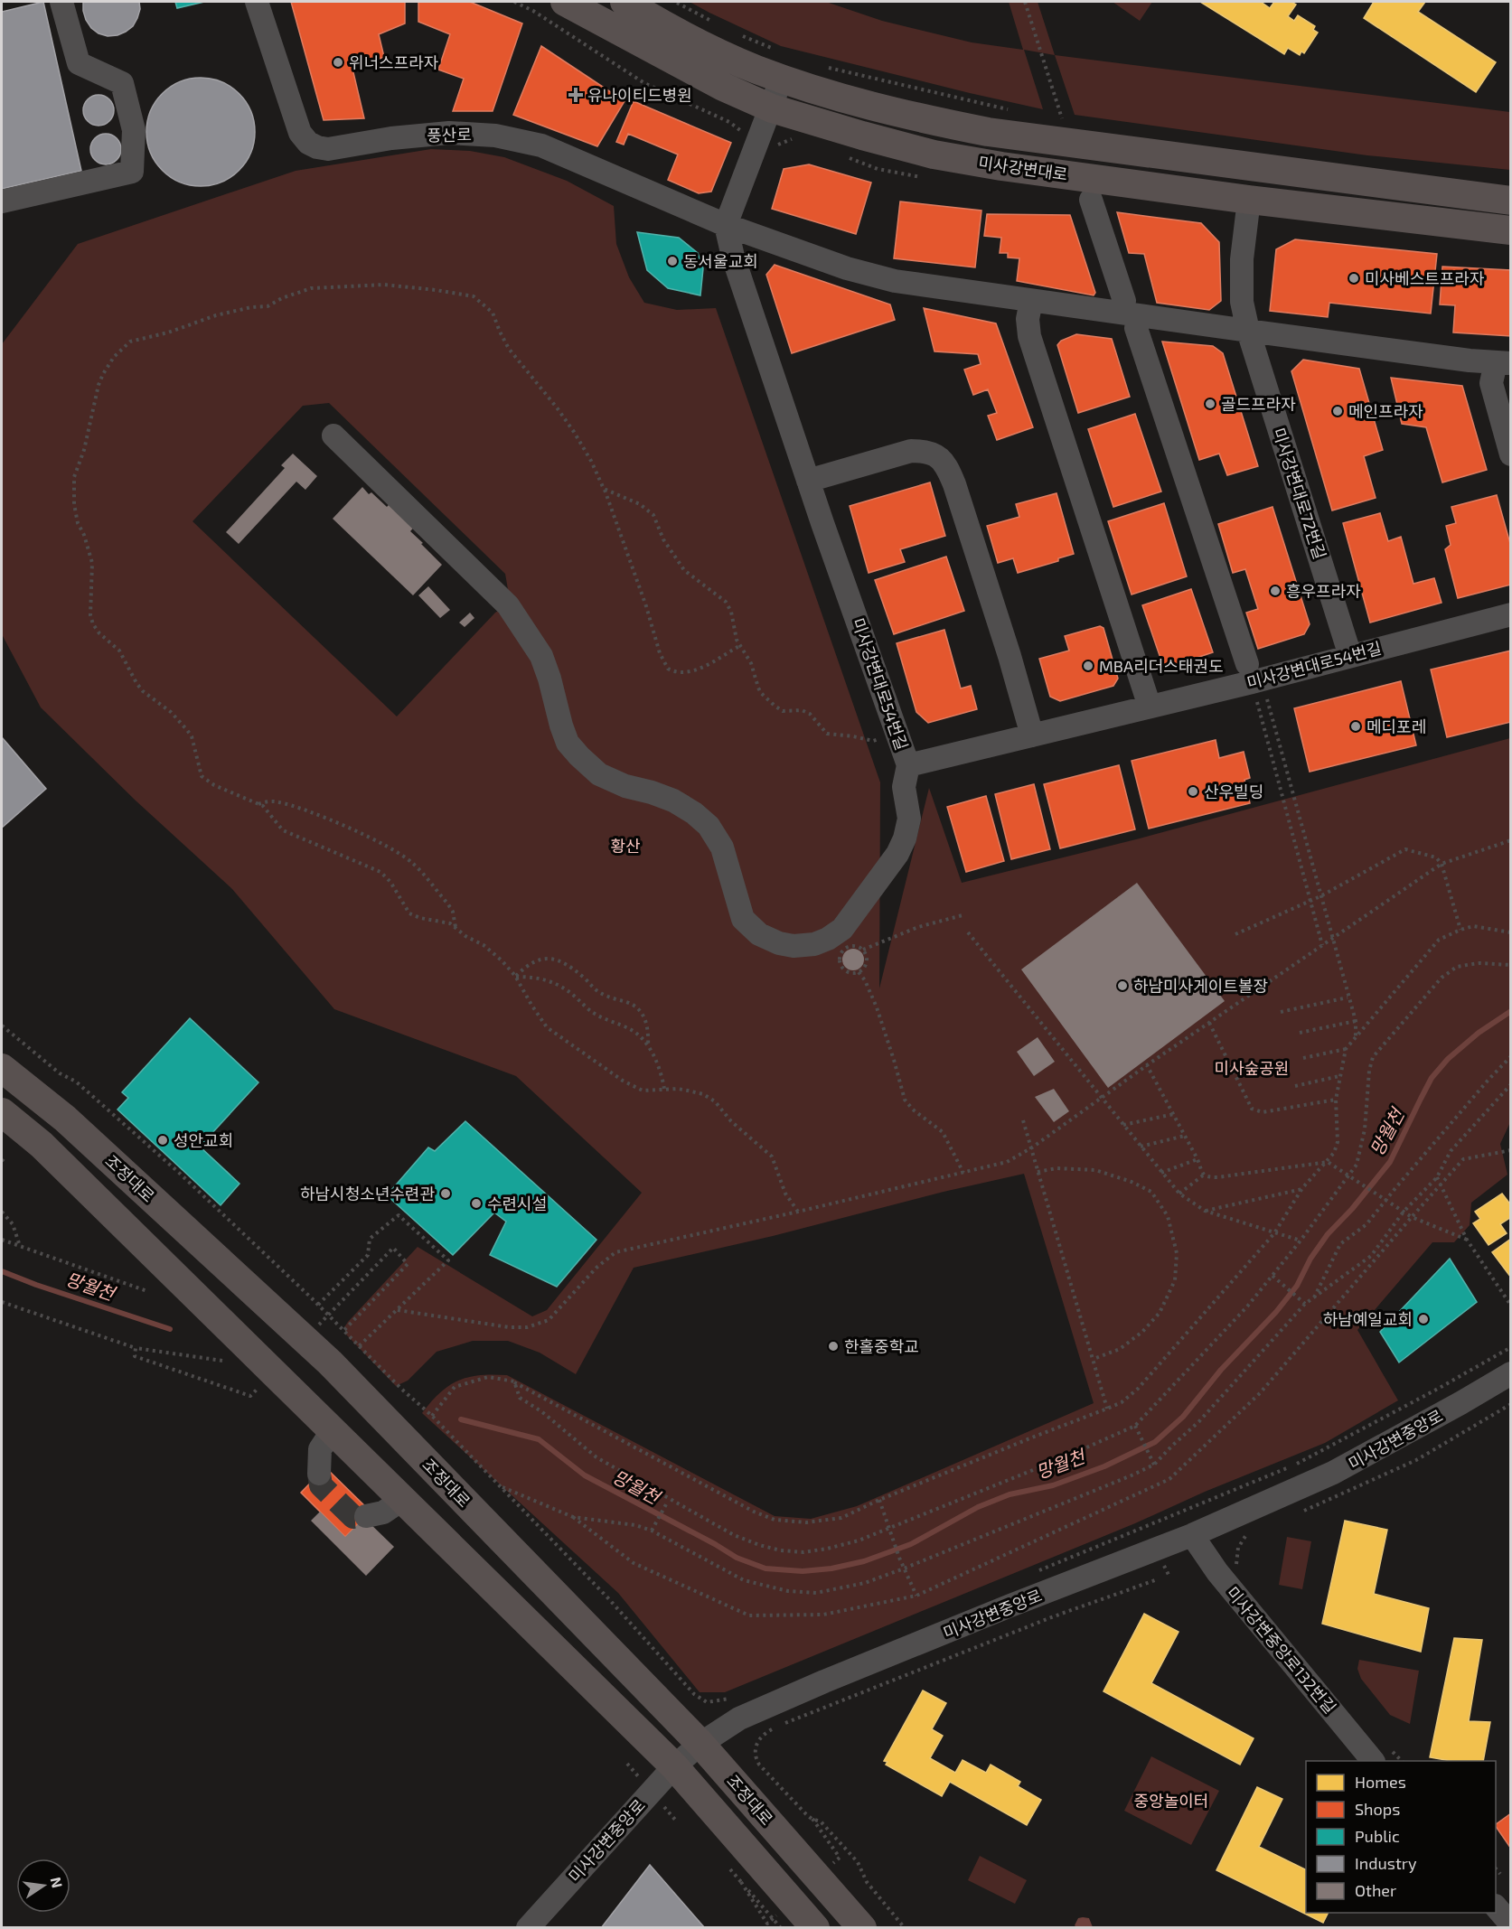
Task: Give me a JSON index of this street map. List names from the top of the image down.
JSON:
{
  "streets": {
    "main road": ["미사강변대로", "조정대로"],
    "street": [
      "풍산로",
      "미사강변대로72번길",
      "미사강변대로54번길",
      "미사강변중앙로",
      "미사강변중앙로132번길"
    ]
  },
  "crossings": [
    ["풍산로", "미사강변대로72번길"],
    ["풍산로", "미사강변대로54번길"],
    ["미사강변대로", "미사강변대로72번길"],
    ["미사강변대로72번길", "미사강변대로54번길"],
    ["조정대로", "미사강변중앙로"],
    ["미사강변중앙로", "미사강변중앙로132번길"]
  ],
  "water": ["망월천"],
  "parks": ["황산", "미사숲공원", "중앙놀이터"],
  "places": {
    "other": [
      "위너스프라자",
      "동서울교회",
      "미사베스트프라자",
      "골드프라자",
      "메인프라자",
      "흥우프라자",
      "MBA리더스태권도",
      "메디포레",
      "산우빌딩",
      "하남미사게이트볼장",
      "성안교회",
      "하남시청소년수련관",
      "수련시설",
      "하남예일교회",
      "한홀중학교"
    ],
    "health": ["유나이티드병원"]
  },
  "legend": [
    "Homes",
    "Shops",
    "Public",
    "Industry",
    "Other"
  ],
  "north": "right"
}
